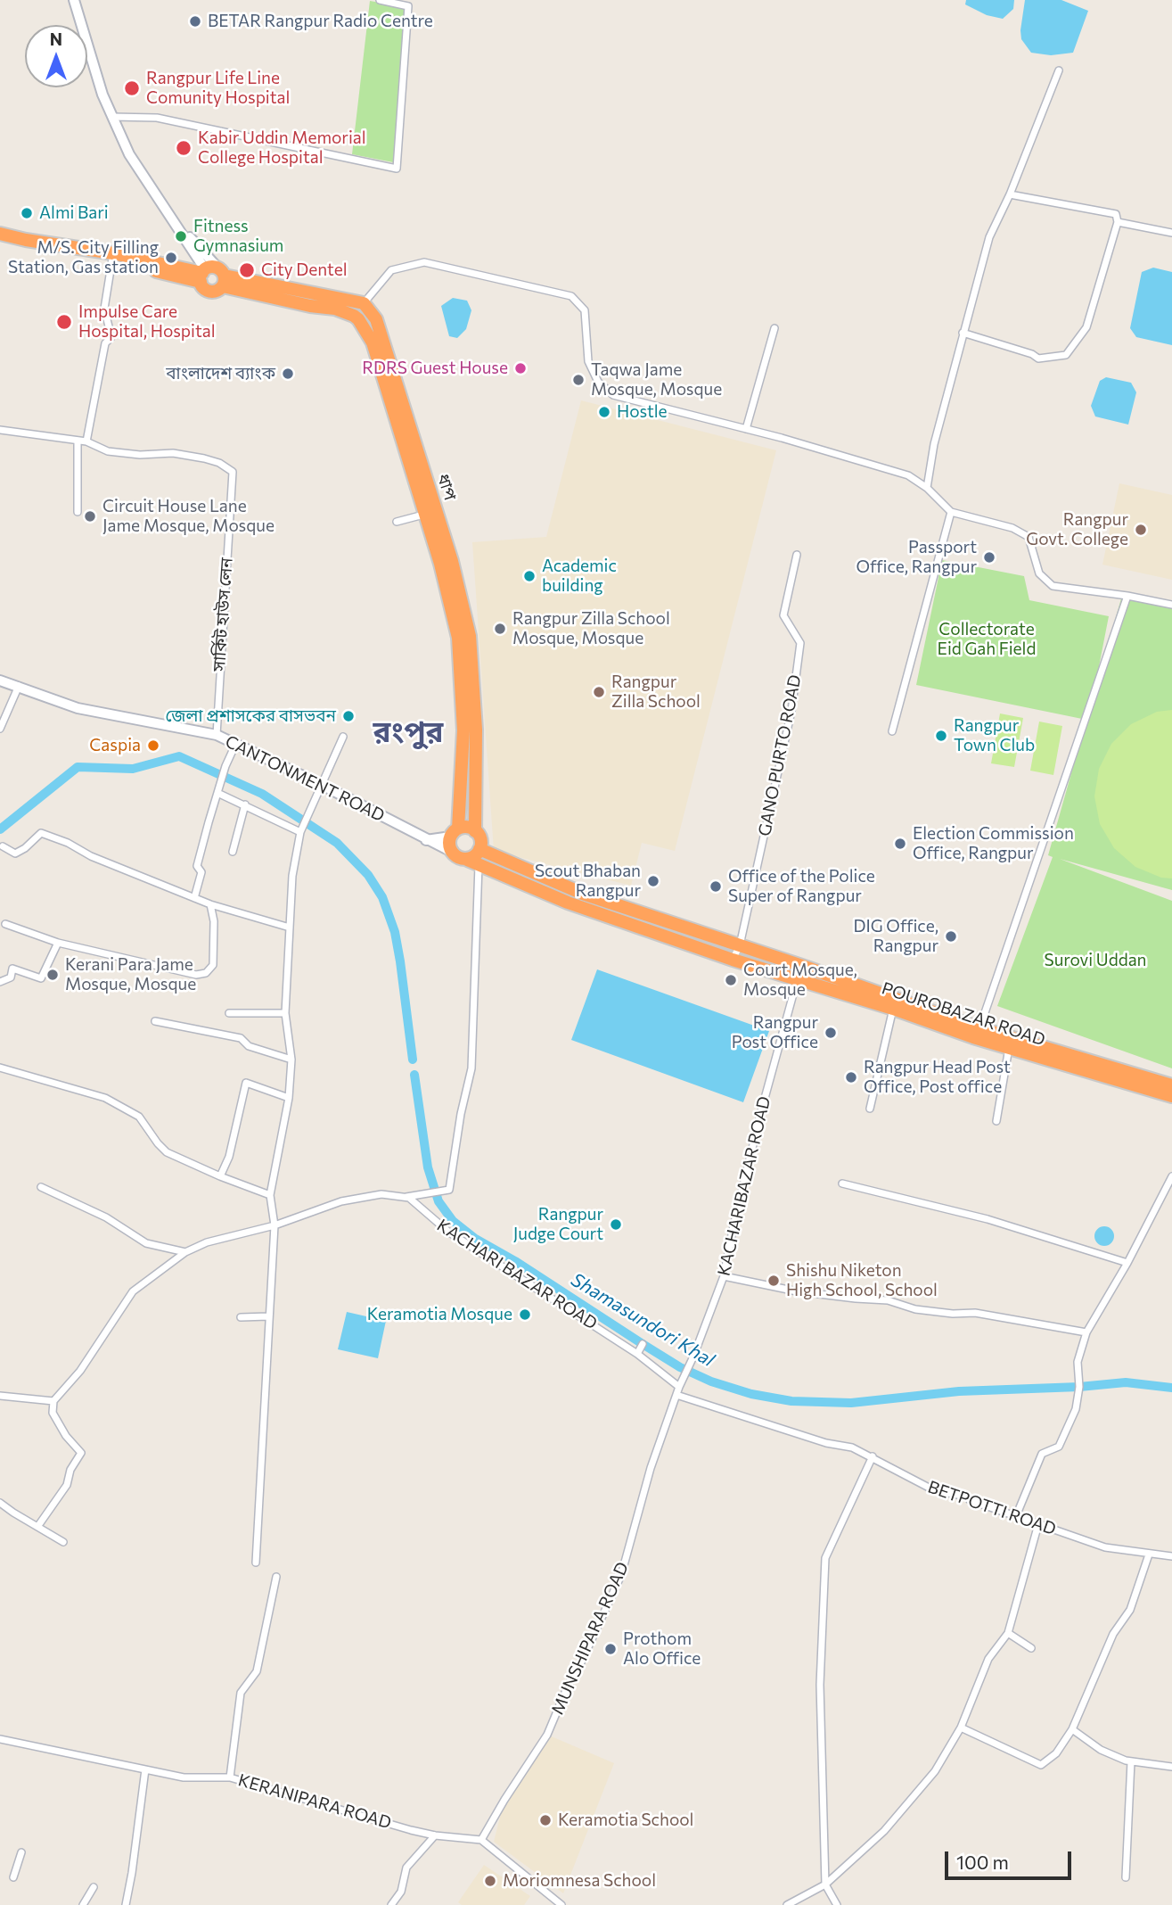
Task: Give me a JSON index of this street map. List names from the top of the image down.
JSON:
{
  "streets": {
    "highway": ["ধাপ", "POUROBAZAR ROAD"],
    "main road": ["CANTONMENT ROAD"],
    "street": [
      "সার্কিট হাউস লেন",
      "GANO PURTO ROAD",
      "KACHARIBAZAR ROAD",
      "KACHARI BAZAR ROAD",
      "BETPOTTI ROAD",
      "MUNSHIPARA ROAD",
      "KERANIPARA ROAD"
    ]
  },
  "crossings": [
    ["ধাপ", "CANTONMENT ROAD"],
    ["ধাপ", "POUROBAZAR ROAD"],
    ["সার্কিট হাউস লেন", "CANTONMENT ROAD"],
    ["GANO PURTO ROAD", "POUROBAZAR ROAD"],
    ["CANTONMENT ROAD", "POUROBAZAR ROAD"],
    ["POUROBAZAR ROAD", "KACHARIBAZAR ROAD"],
    ["KACHARIBAZAR ROAD", "KACHARI BAZAR ROAD"],
    ["KACHARIBAZAR ROAD", "MUNSHIPARA ROAD"],
    ["KACHARI BAZAR ROAD", "MUNSHIPARA ROAD"],
    ["BETPOTTI ROAD", "MUNSHIPARA ROAD"],
    ["MUNSHIPARA ROAD", "KERANIPARA ROAD"]
  ],
  "districts": ["রংপুর"],
  "water": ["Shamasundori Khal"],
  "parks": ["Collectorate Eid Gah Field", "Surovi Uddan"],
  "places": [
    "BETAR Rangpur Radio Centre",
    "Rangpur Life Line Comunity Hospital",
    "Kabir Uddin Memorial College Hospital",
    "Almi Bari",
    "Fitness Gymnasium",
    "M/S. City Filling Station, Gas station",
    "City Dentel",
    "Impulse Care Hospital, Hospital",
    "RDRS Guest House",
    "বাংলাদেশ ব্যাংক",
    "Taqwa Jame Mosque, Mosque",
    "Hostle",
    "Circuit House Lane Jame Mosque, Mosque",
    "Rangpur Govt. College",
    "Passport Office, Rangpur",
    "Academic building",
    "Rangpur Zilla School Mosque, Mosque",
    "Rangpur Zilla School",
    "জেলা প্রশাসকের বাসভবন",
    "Rangpur Town Club",
    "Caspia",
    "Election Commission Office, Rangpur",
    "Scout Bhaban Rangpur",
    "Office of the Police Super of Rangpur",
    "DIG Office, Rangpur",
    "Kerani Para Jame Mosque, Mosque",
    "Court Mosque, Mosque",
    "Rangpur Post Office",
    "Rangpur Head Post Office, Post office",
    "Rangpur Judge Court",
    "Shishu Niketon High School, School",
    "Keramotia Mosque",
    "Prothom Alo Office",
    "Keramotia School",
    "Moriomnesa School"
  ],
  "scale_bar": "100 m",
  "north": "top"
}
